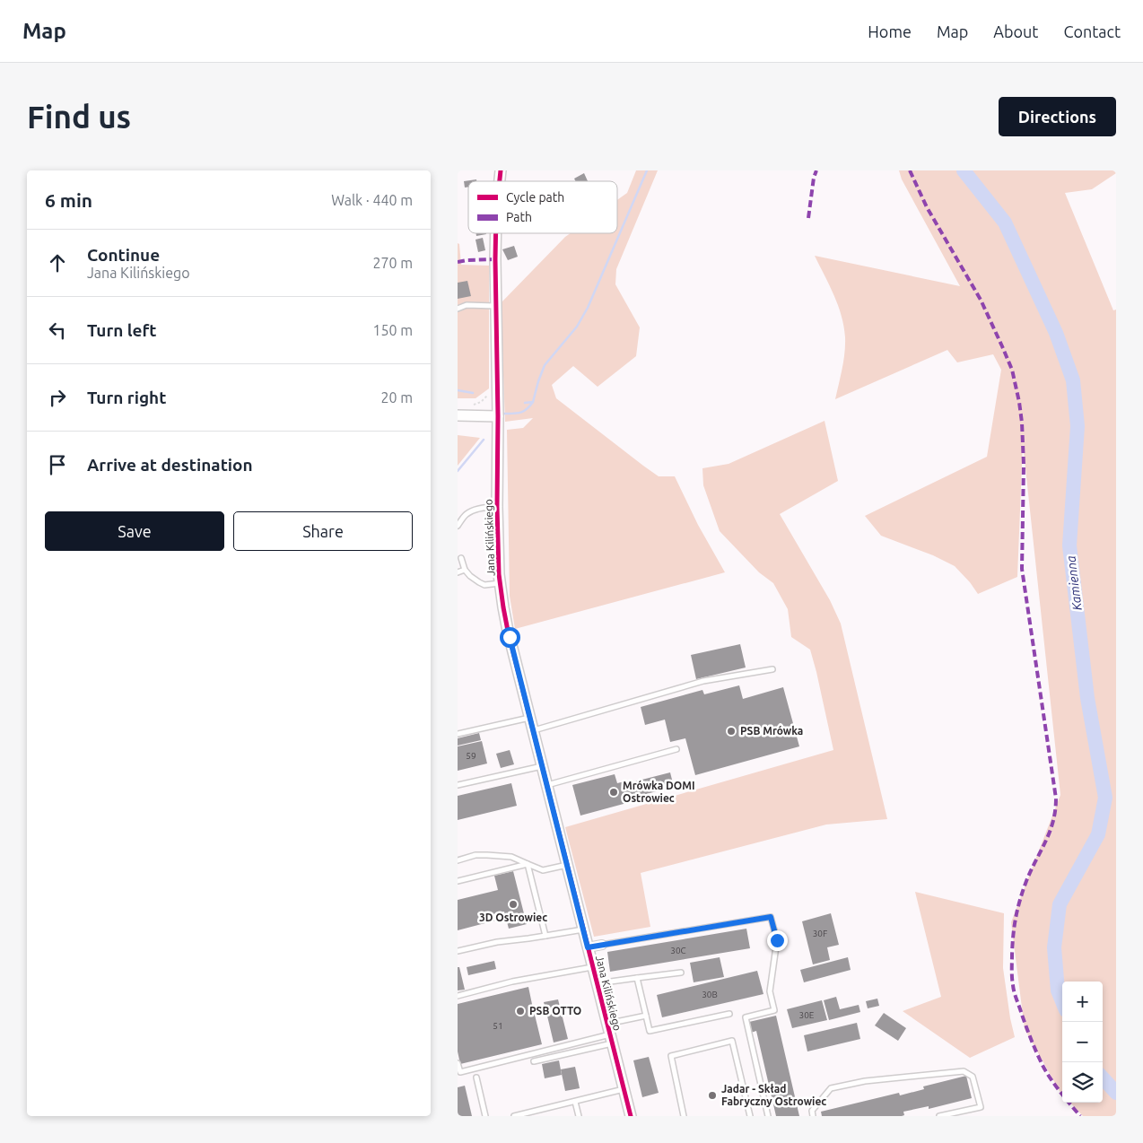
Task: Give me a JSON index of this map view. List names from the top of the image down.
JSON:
{
  "streets": {
    "street": ["Jana Kilińskiego"]
  },
  "water": ["Kamienna"],
  "places": [
    "PSB Mrówka",
    "Mrówka DOMI Ostrowiec",
    "3D Ostrowiec",
    "PSB OTTO",
    "Jadar - Skład Fabryczny Ostrowiec"
  ],
  "house_numbers": [
    "59",
    "30F",
    "30C",
    "30B",
    "30E",
    "51"
  ],
  "legend": ["Cycle path", "Path"],
  "page": {
    "header": "Map",
    "nav": [
      "Home",
      "Map",
      "About",
      "Contact"
    ],
    "buttons": [
      "Directions",
      ["Save", "Share"]
    ],
    "title": "Find us",
    "heading": ["6 min", "Walk · 440 m"],
    "list": [
      ["Continue", "Jana Kilińskiego", "270 m"],
      ["Turn left", "150 m"],
      ["Turn right", "20 m"],
      "Arrive at destination"
    ],
    "map_buttons": ["+", "−"]
  }
}
